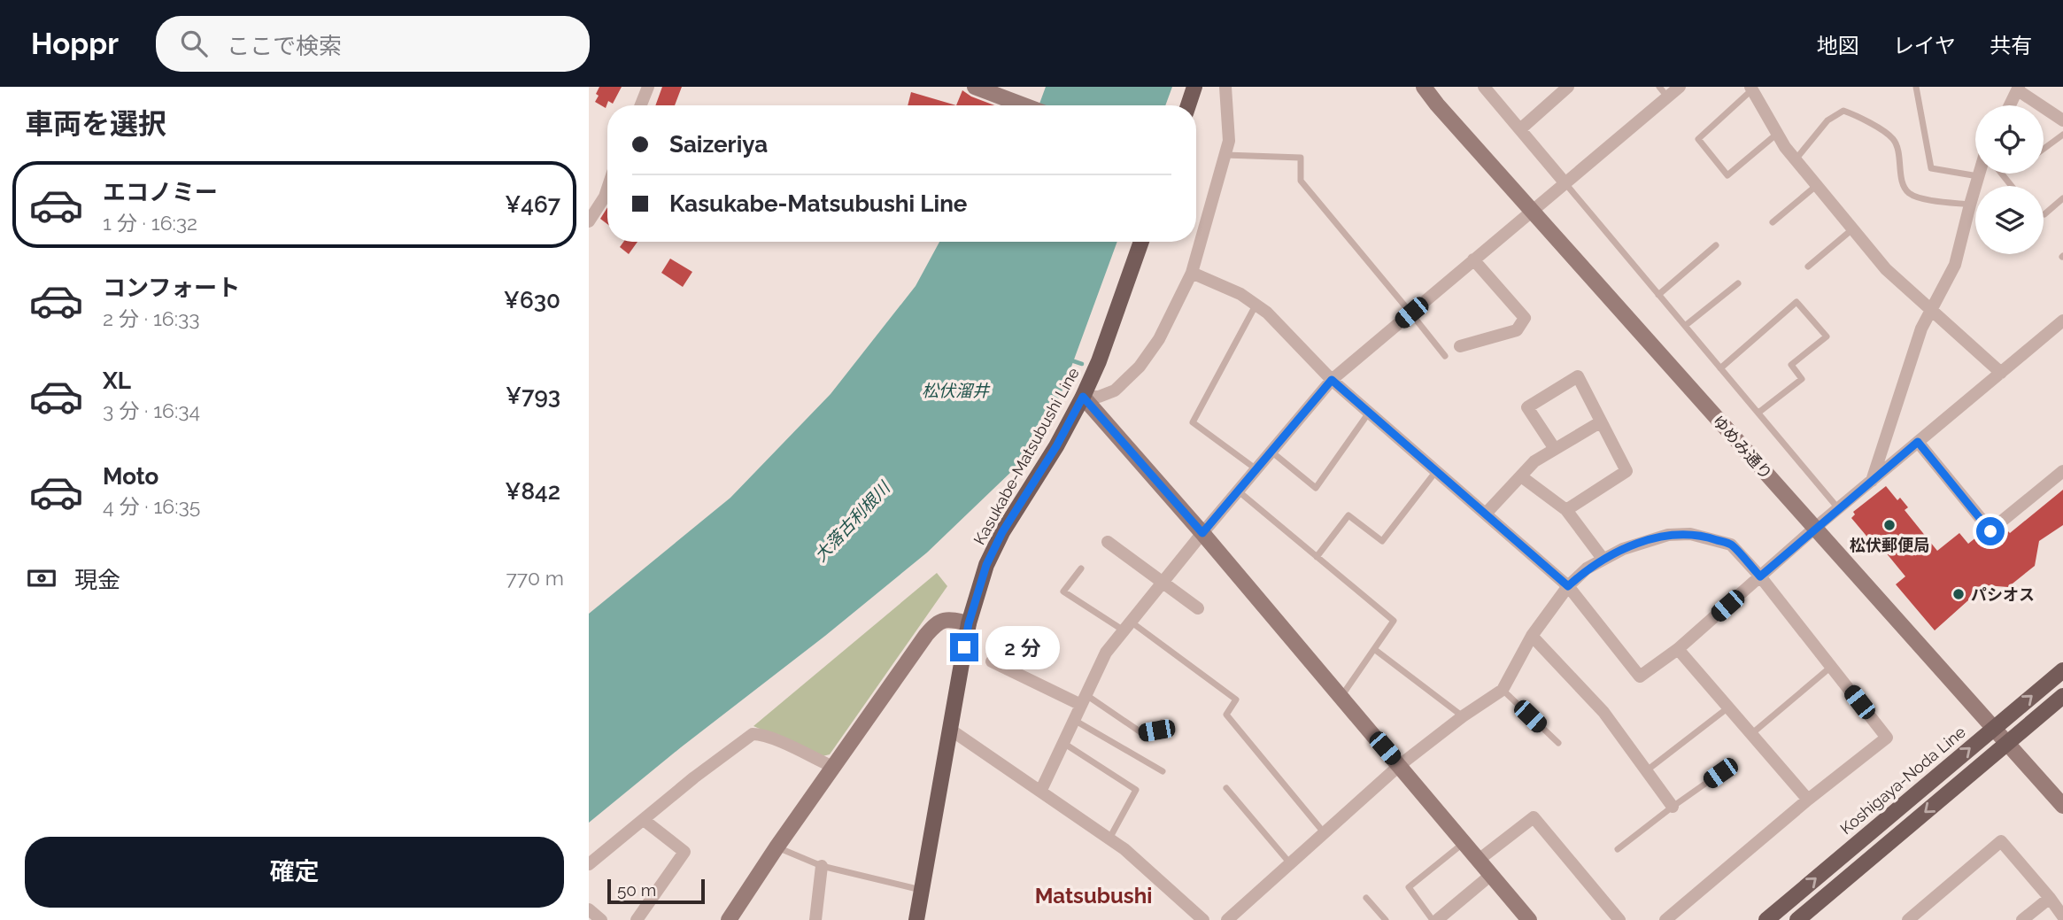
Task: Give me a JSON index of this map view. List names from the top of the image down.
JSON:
{
  "streets": {
    "main road": ["Kasukabe-Matsubushi Line", "Koshigaya-Noda Line"],
    "street": ["ゆめみ通り"]
  },
  "crossings": [
    ["ゆめみ通り", "Koshigaya-Noda Line"]
  ],
  "districts": ["Matsubushi"],
  "water": ["松伏溜井", "大落古利根川"],
  "places": ["松伏郵便局", "パシオス"],
  "scale_bar": "50 m",
  "page": {
    "header": "Hoppr",
    "search": "ここで検索",
    "nav": ["地図", "レイヤ", "共有"],
    "heading": "車両を選択",
    "banner": ["Saizeriya", "Kasukabe-Matsubushi Line"],
    "list": [
      {
        "name": "エコノミー",
        "note": "1 分 · 16:32",
        "value": "¥467"
      },
      {
        "name": "コンフォート",
        "note": "2 分 · 16:33",
        "value": "¥630"
      },
      {
        "name": "XL",
        "note": "3 分 · 16:34",
        "value": "¥793"
      },
      {
        "name": "Moto",
        "note": "4 分 · 16:35",
        "value": "¥842"
      }
    ],
    "pay": ["現金", "770 m"],
    "bubble": "2 分",
    "buttons": "確定",
    "scale": "50 m"
  }
}
